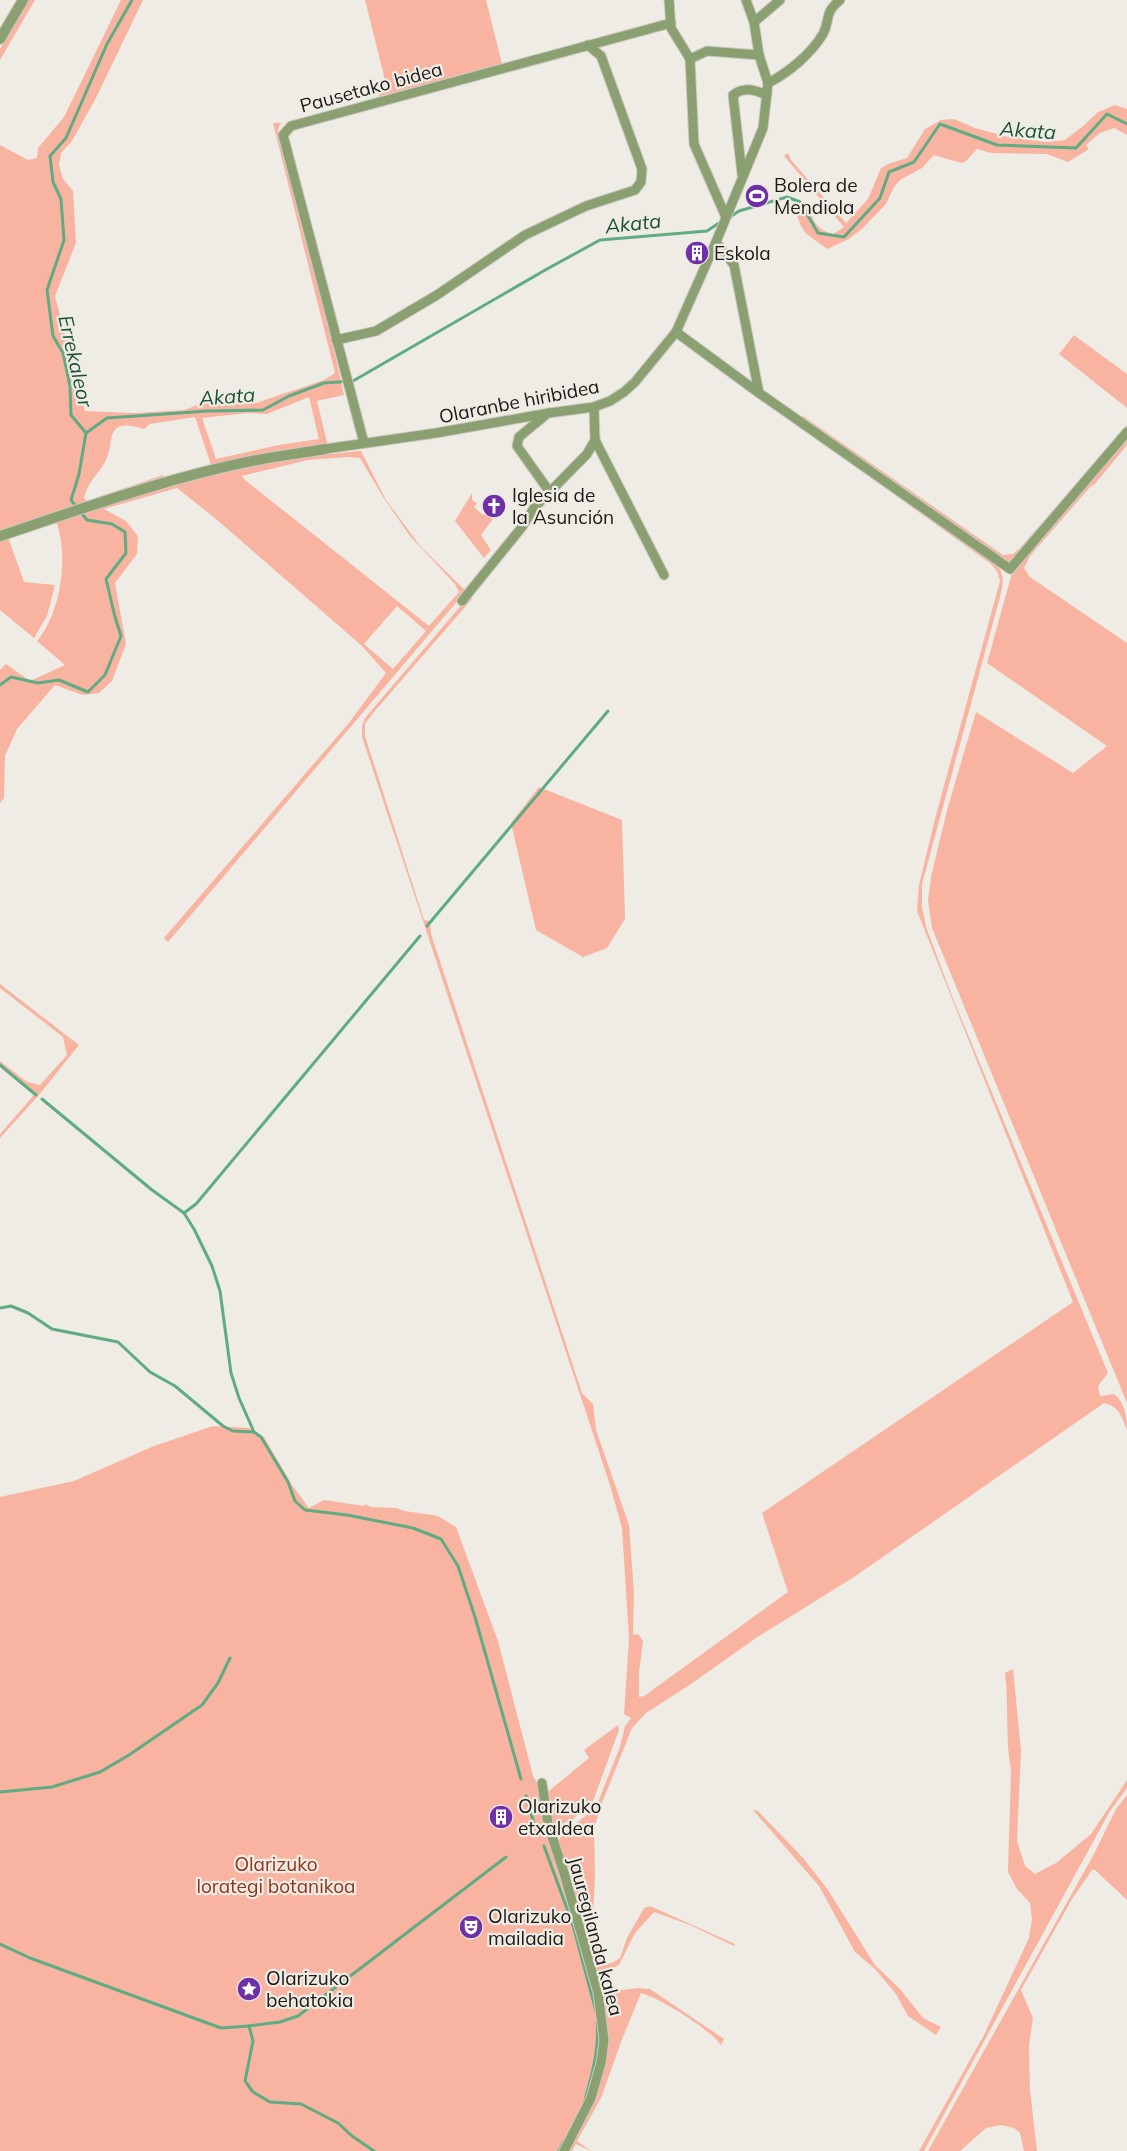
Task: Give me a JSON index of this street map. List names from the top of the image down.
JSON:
{
  "streets": {
    "street": ["Pausetako bidea", "Olaranbe hiribidea", "Jauregilanda kalea"]
  },
  "crossings": [
    ["Pausetako bidea", "Olaranbe hiribidea"]
  ],
  "water": ["Akata", "Errekaleor"],
  "parks": ["Olarizuko lorategi botanikoa"],
  "places": {
    "sports": ["Bolera de Mendiola"],
    "building": ["Eskola", "Olarizuko etxaldea"],
    "church": ["Iglesia de la Asunción"],
    "theatre": ["Olarizuko mailadia"],
    "place": ["Olarizuko behatokia"]
  }
}
